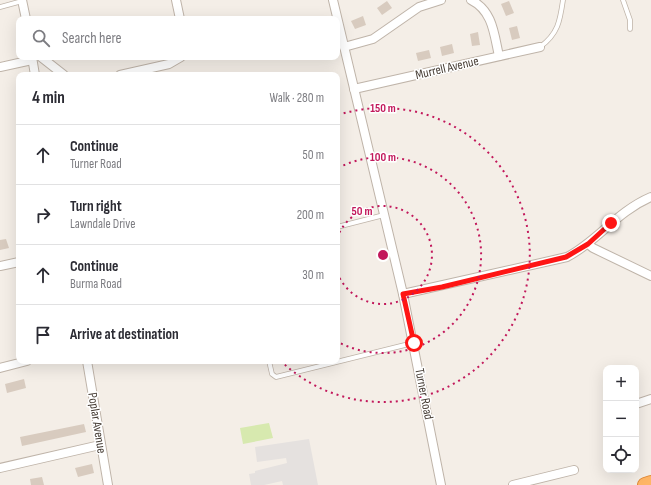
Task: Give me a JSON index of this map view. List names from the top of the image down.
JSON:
{
  "streets": {
    "street": ["Murrell Avenue", "Turner Road", "Poplar Avenue"]
  },
  "crossings": [
    ["Murrell Avenue", "Turner Road"]
  ],
  "page": {
    "search": "Search here",
    "heading": ["4 min", "Walk · 280 m"],
    "list": [
      ["Continue", "Turner Road", "50 m"],
      ["Turn right", "Lawndale Drive", "200 m"],
      ["Continue", "Burma Road", "30 m"],
      "Arrive at destination"
    ],
    "map_buttons": ["+", "−"]
  },
  "rings": ["150 m", "100 m", "50 m"]
}
